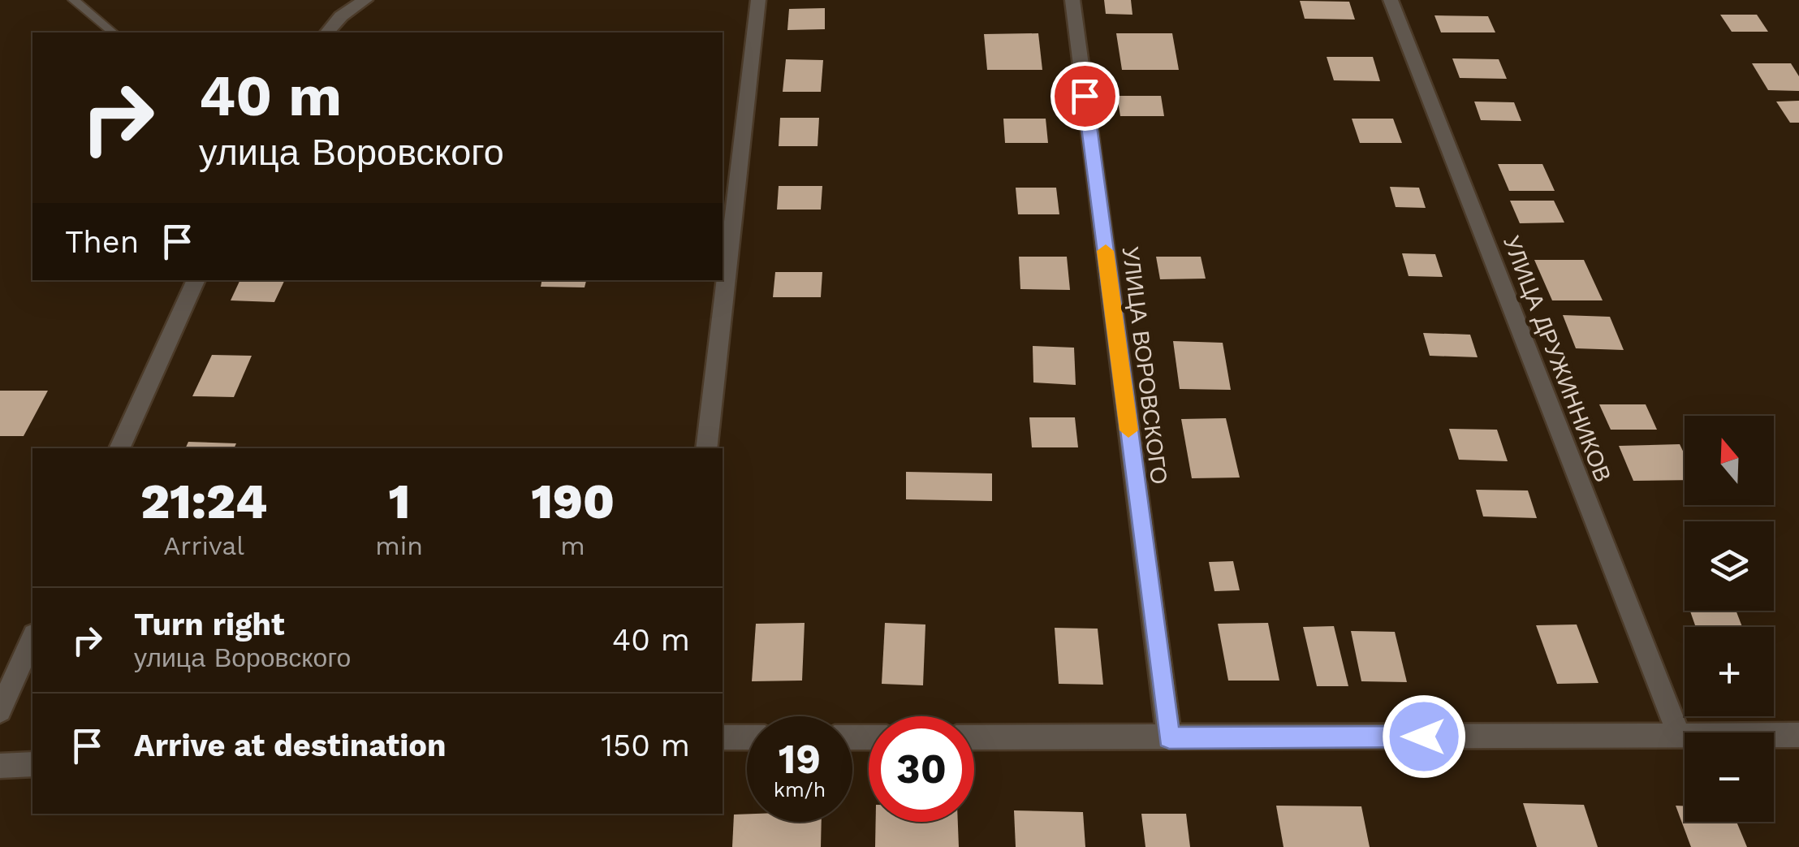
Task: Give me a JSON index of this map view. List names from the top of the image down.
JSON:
{
  "streets": {
    "street": ["УЛИЦА ДРУЖИННИКОВ", "УЛИЦА ВОРОВСКОГО"]
  },
  "north": "top",
  "page": {
    "turn": ["40 m", "улица Воровского"],
    "then": "Then",
    "map_buttons": ["+", "−"],
    "eta": [
      "21:24",
      "Arrival",
      "1",
      "min",
      "190",
      "m"
    ],
    "list": [
      {
        "name": "Turn right",
        "note": "улица Воровского",
        "value": "40 m"
      },
      {
        "name": "Arrive at destination",
        "value": "150 m"
      }
    ],
    "speed": "19 km/h",
    "limit": "30"
  }
}
